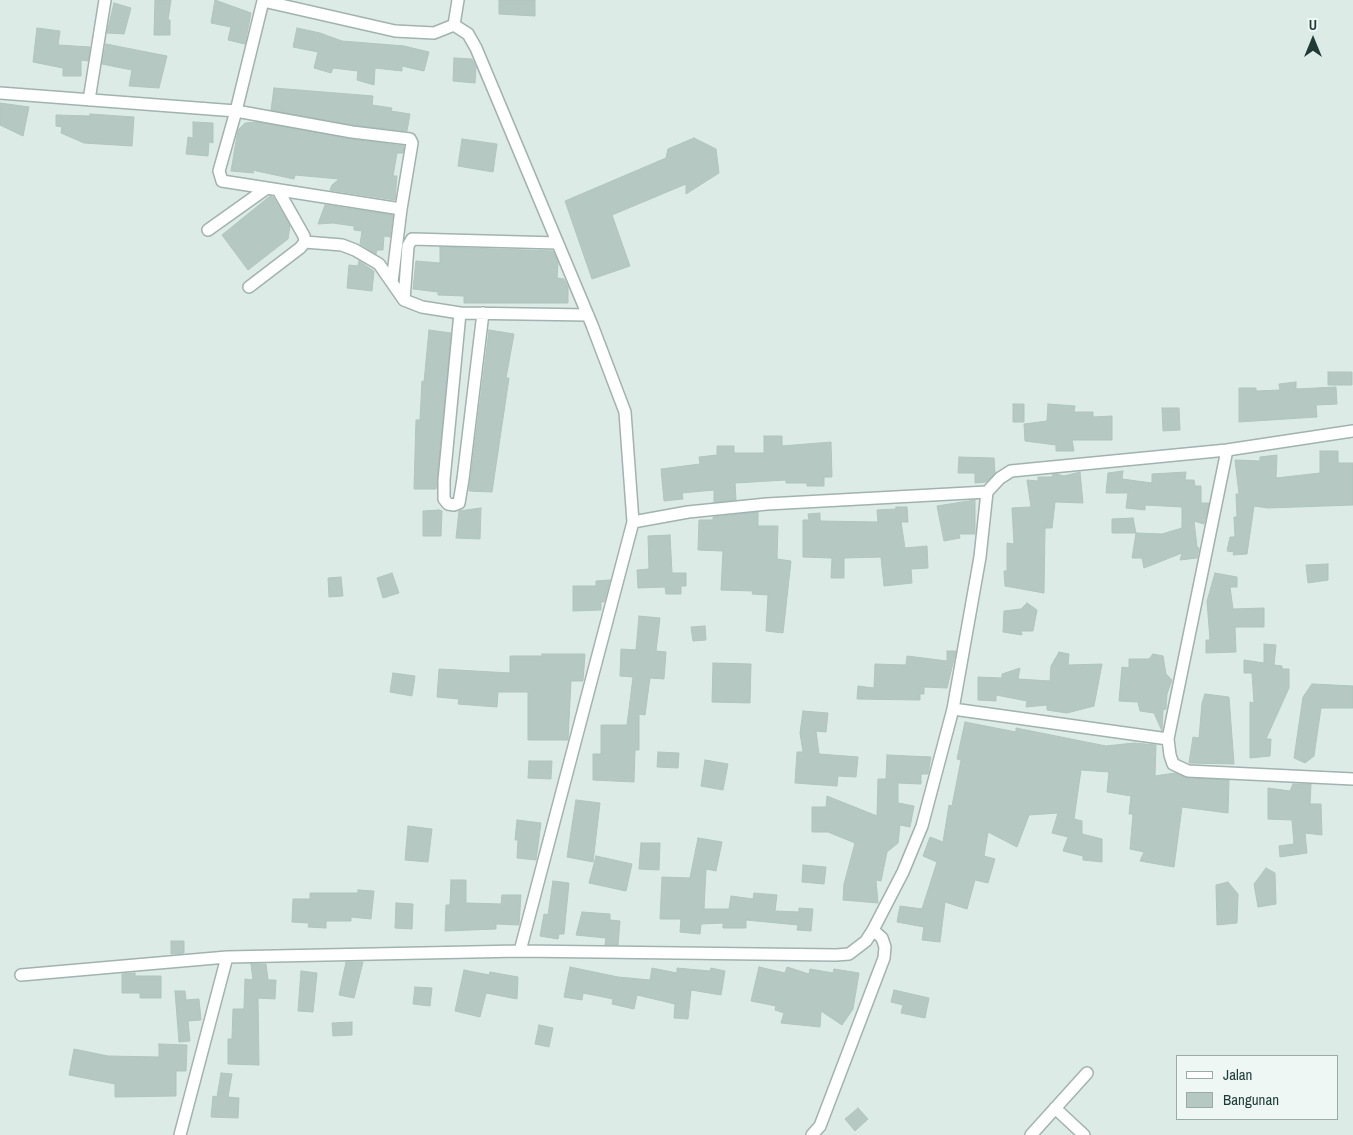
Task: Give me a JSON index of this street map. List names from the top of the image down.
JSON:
{
  "legend": ["Jalan", "Bangunan"],
  "north": "top"
}
